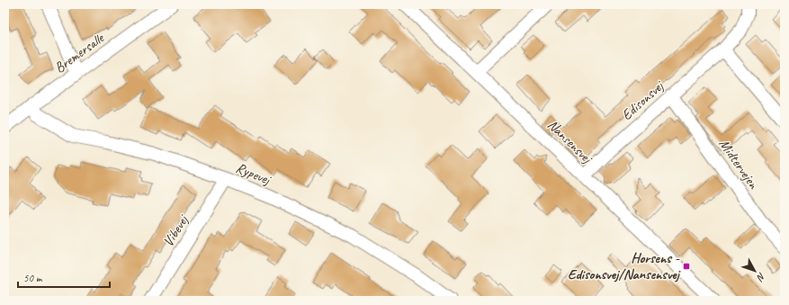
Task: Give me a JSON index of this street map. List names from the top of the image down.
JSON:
{
  "streets": {
    "street": [
      "Bremersalle",
      "Edisonsvej",
      "Nansensvej",
      "Midtervejen",
      "Rypevej",
      "Vibevej"
    ]
  },
  "crossings": [
    ["Bremersalle", "Rypevej"],
    ["Edisonsvej", "Nansensvej"],
    ["Edisonsvej", "Midtervejen"],
    ["Rypevej", "Vibevej"]
  ],
  "places": {
    "transit": ["Horsens - Edisonsvej/Nansensvej"]
  },
  "scale_bar": "50 m",
  "north": "bottom right"
}
